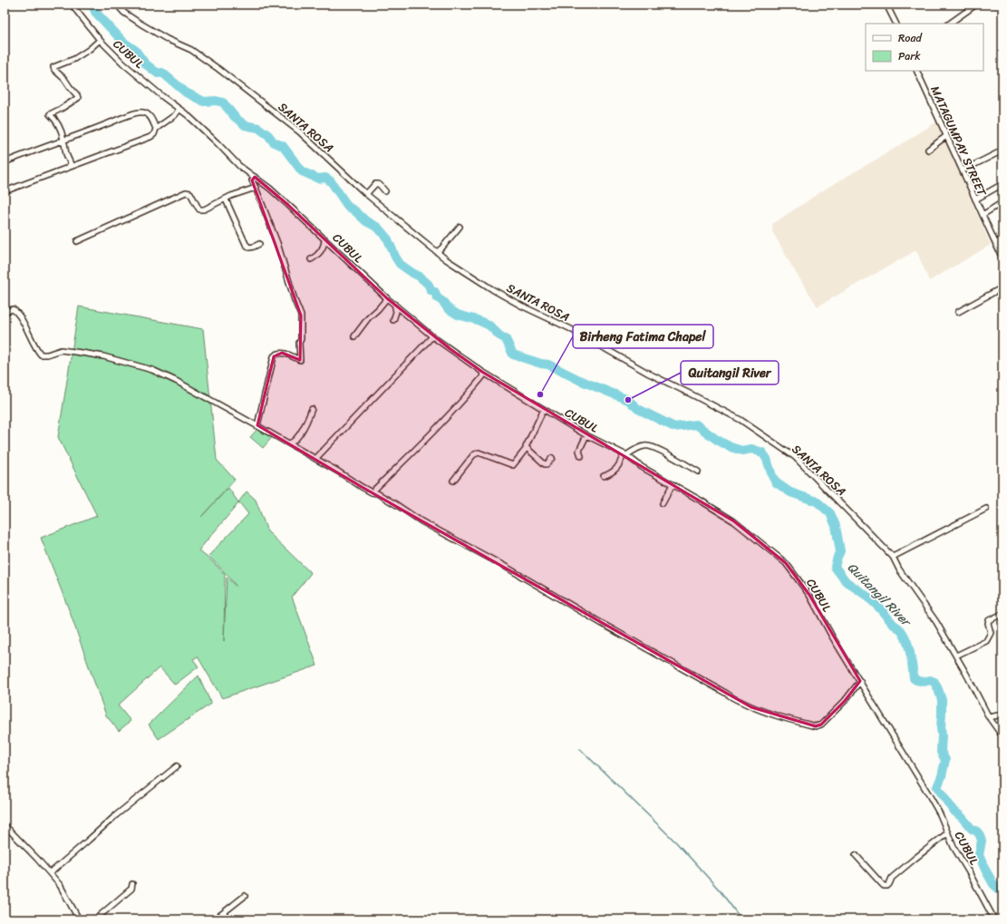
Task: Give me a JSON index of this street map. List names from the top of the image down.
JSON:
{
  "streets": {
    "street": ["CUBUL", "SANTA ROSA", "MATAGUMPAY STREET"]
  },
  "water": ["Quitangil River"],
  "places": ["Birheng Fatima Chapel", "Quitangil River"],
  "legend": ["Road", "Park"]
}
